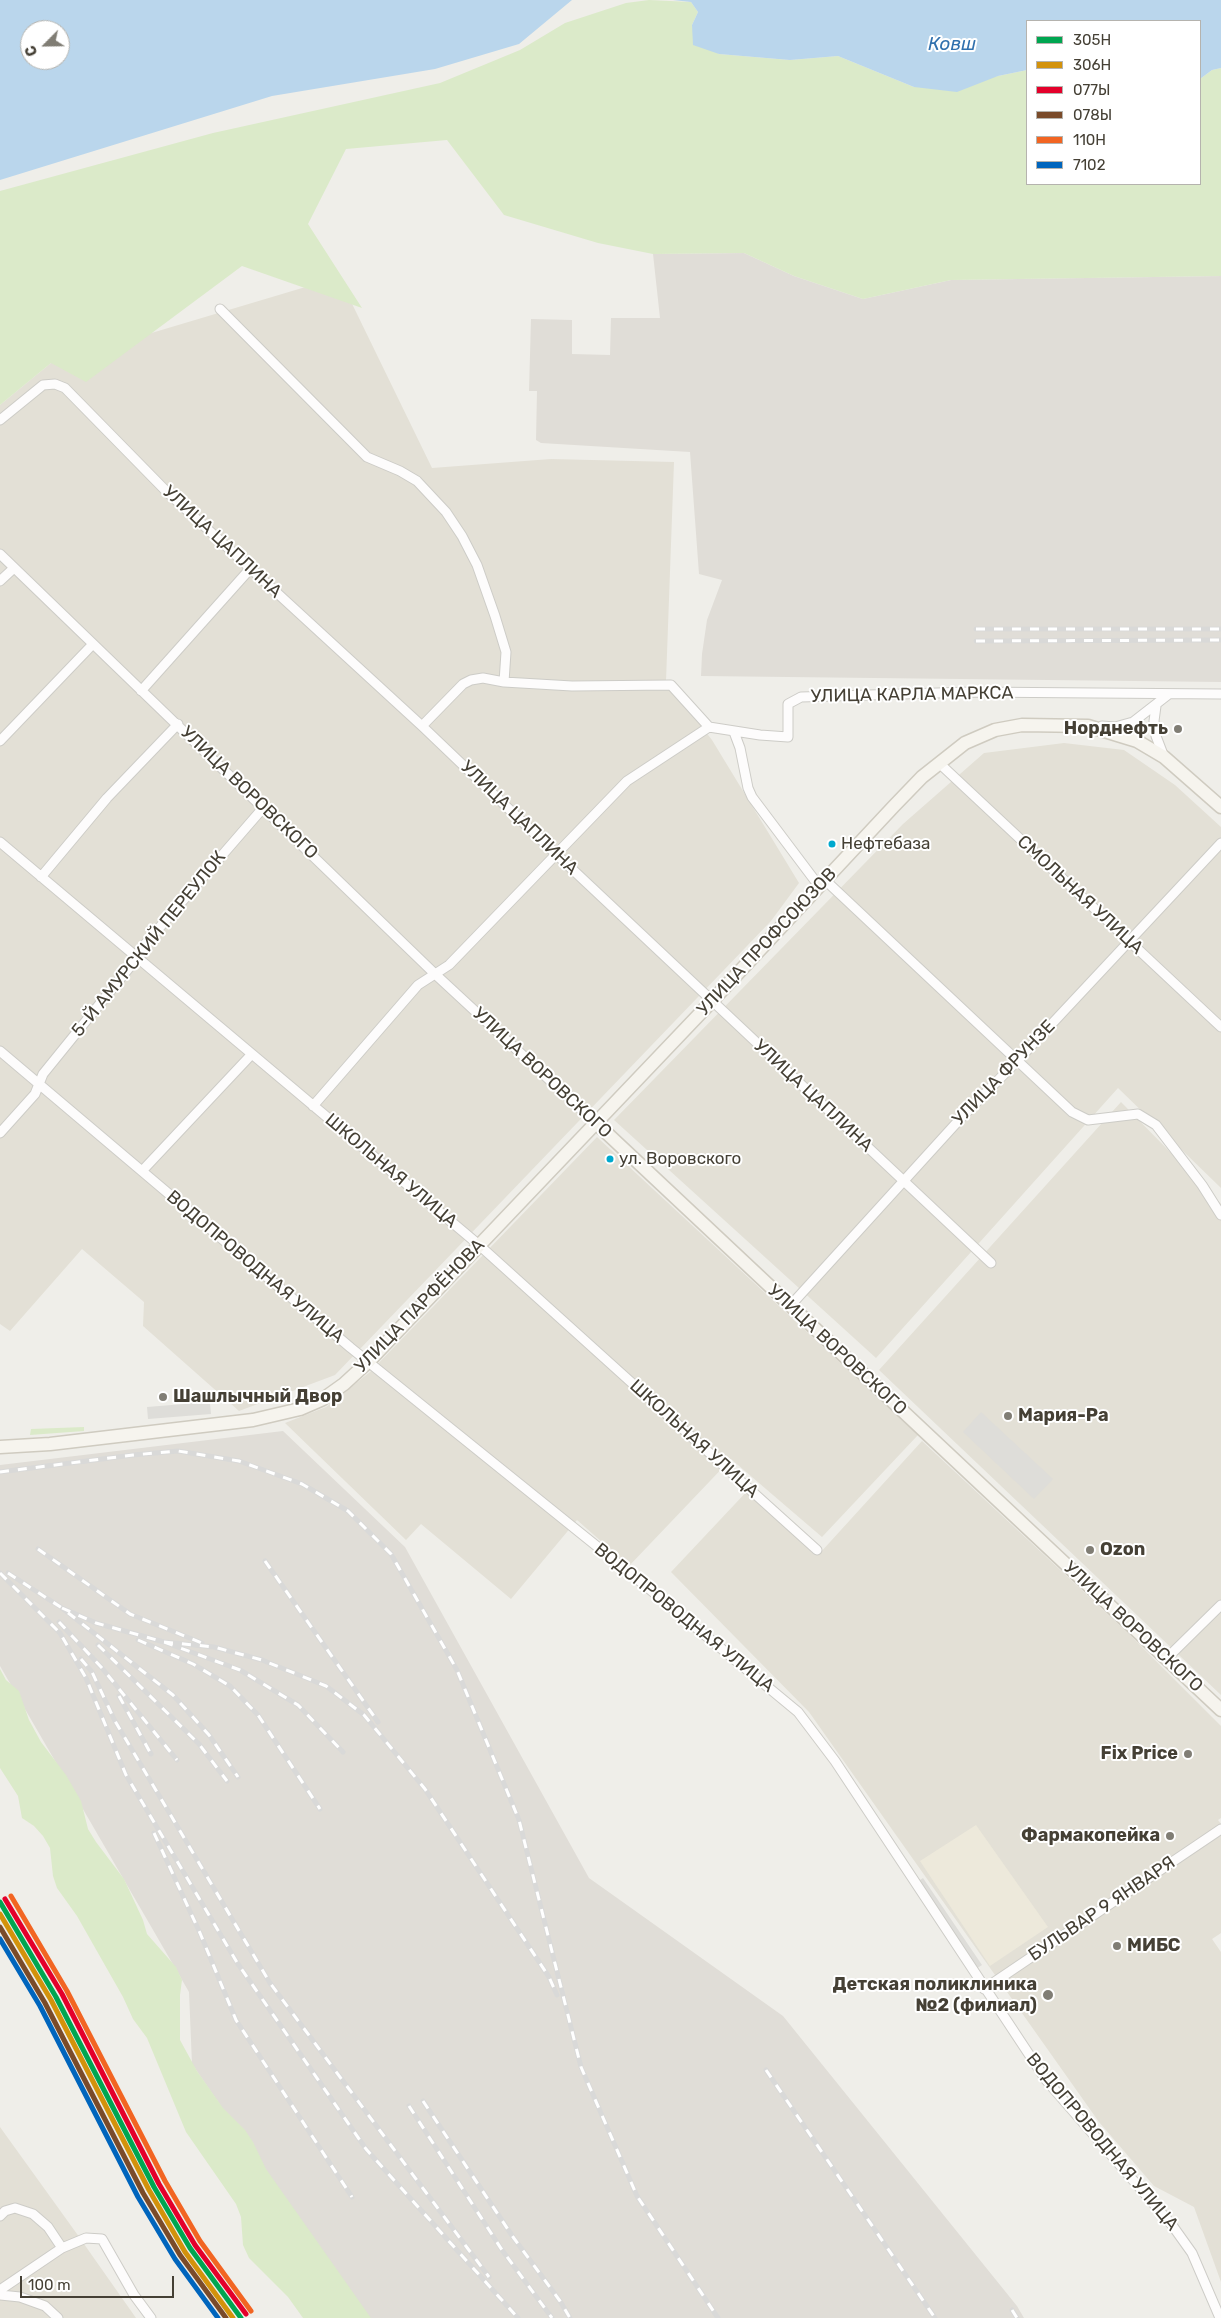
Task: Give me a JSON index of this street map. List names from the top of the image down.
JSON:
{
  "streets": {
    "main road": ["УЛИЦА ВОРОВСКОГО", "УЛИЦА ПРОФСОЮЗОВ", "УЛИЦА ПАРФЁНОВА"],
    "street": [
      "УЛИЦА ЦАПЛИНА",
      "УЛИЦА КАРЛА МАРКСА",
      "СМОЛЬНАЯ УЛИЦА",
      "5-Й АМУРСКИЙ ПЕРЕУЛОК",
      "УЛИЦА ФРУНЗЕ",
      "ШКОЛЬНАЯ УЛИЦА",
      "ВОДОПРОВОДНАЯ УЛИЦА",
      "БУЛЬВАР 9 ЯНВАРЯ"
    ]
  },
  "crossings": [
    ["УЛИЦА ЦАПЛИНА", "УЛИЦА ПРОФСОЮЗОВ"],
    ["УЛИЦА ЦАПЛИНА", "УЛИЦА ФРУНЗЕ"],
    ["УЛИЦА ВОРОВСКОГО", "УЛИЦА ПРОФСОЮЗОВ"],
    ["УЛИЦА ВОРОВСКОГО", "5-Й АМУРСКИЙ ПЕРЕУЛОК"],
    ["УЛИЦА ВОРОВСКОГО", "УЛИЦА ФРУНЗЕ"],
    ["УЛИЦА ВОРОВСКОГО", "УЛИЦА ПАРФЁНОВА"],
    ["СМОЛЬНАЯ УЛИЦА", "УЛИЦА ПРОФСОЮЗОВ"],
    ["СМОЛЬНАЯ УЛИЦА", "УЛИЦА ФРУНЗЕ"],
    ["УЛИЦА ПРОФСОЮЗОВ", "УЛИЦА ПАРФЁНОВА"],
    ["5-Й АМУРСКИЙ ПЕРЕУЛОК", "ШКОЛЬНАЯ УЛИЦА"],
    ["5-Й АМУРСКИЙ ПЕРЕУЛОК", "ВОДОПРОВОДНАЯ УЛИЦА"],
    ["ШКОЛЬНАЯ УЛИЦА", "УЛИЦА ПАРФЁНОВА"],
    ["ВОДОПРОВОДНАЯ УЛИЦА", "УЛИЦА ПАРФЁНОВА"],
    ["ВОДОПРОВОДНАЯ УЛИЦА", "БУЛЬВАР 9 ЯНВАРЯ"]
  ],
  "water": ["Ковш"],
  "places": [
    "Норднефть",
    "Нефтебаза",
    "ул. Воровского",
    "Шашлычный Двор",
    "Мария-Ра",
    "Ozon",
    "Fix Price",
    "Фармакопейка",
    "МИБС",
    "Детская поликлиника №2 (филиал)"
  ],
  "lines": [
    "transit line 110Н",
    "transit line 077Ы",
    "transit line 305Н",
    "transit line 306Н",
    "transit line 078Ы",
    "transit line 7102"
  ],
  "legend": [
    "305Н",
    "306Н",
    "077Ы",
    "078Ы",
    "110Н",
    "7102"
  ],
  "scale_bar": "100 m",
  "north": "bottom left"
}
